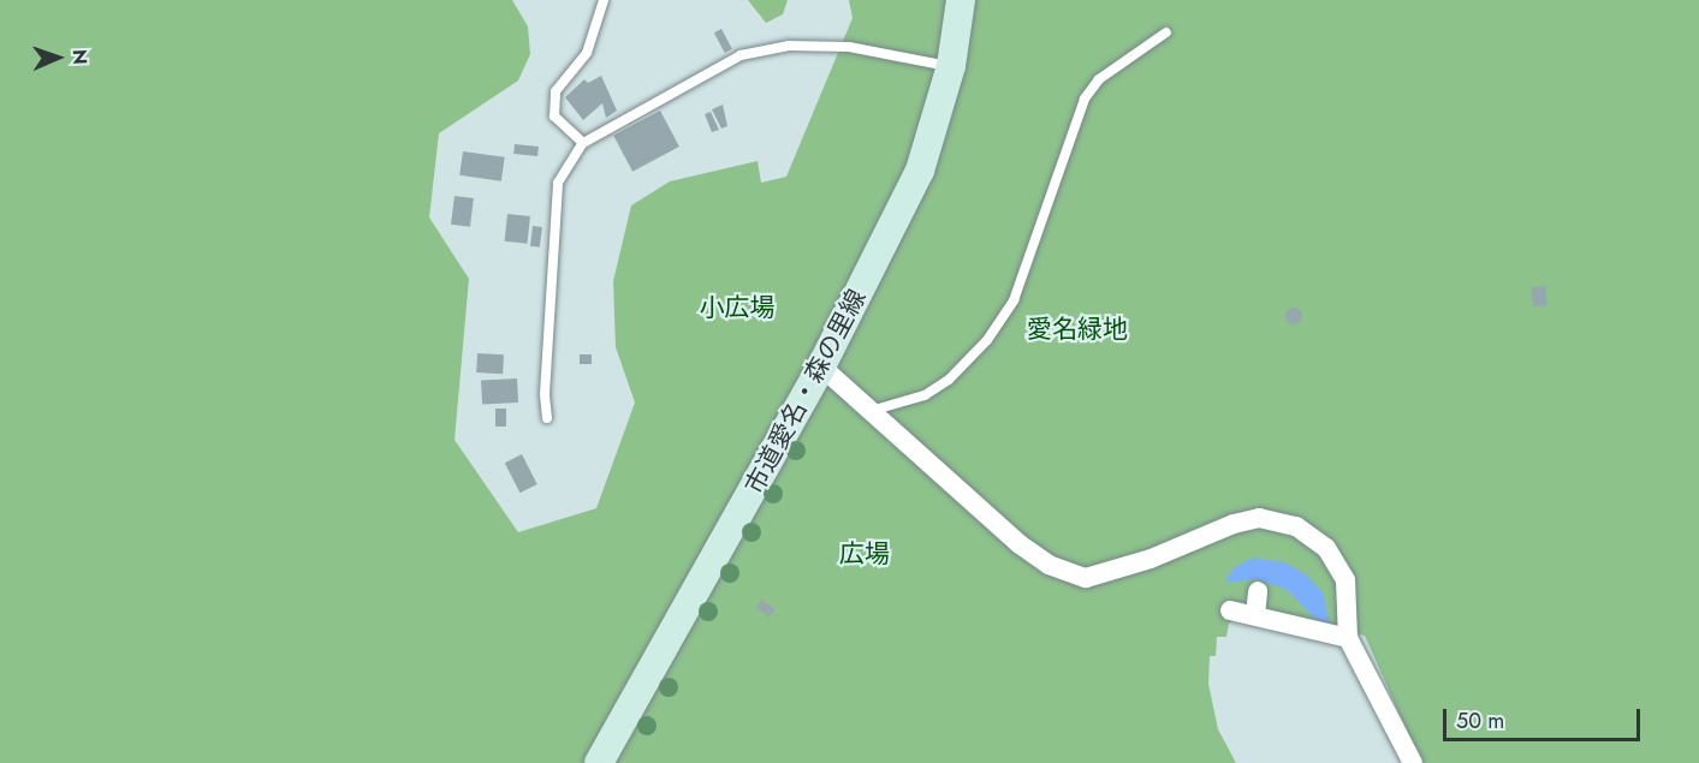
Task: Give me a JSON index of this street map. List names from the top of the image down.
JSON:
{
  "streets": {
    "street": ["市道愛名・森の里線"]
  },
  "parks": ["小広場", "愛名緑地", "広場"],
  "scale_bar": "50 m",
  "north": "right"
}
